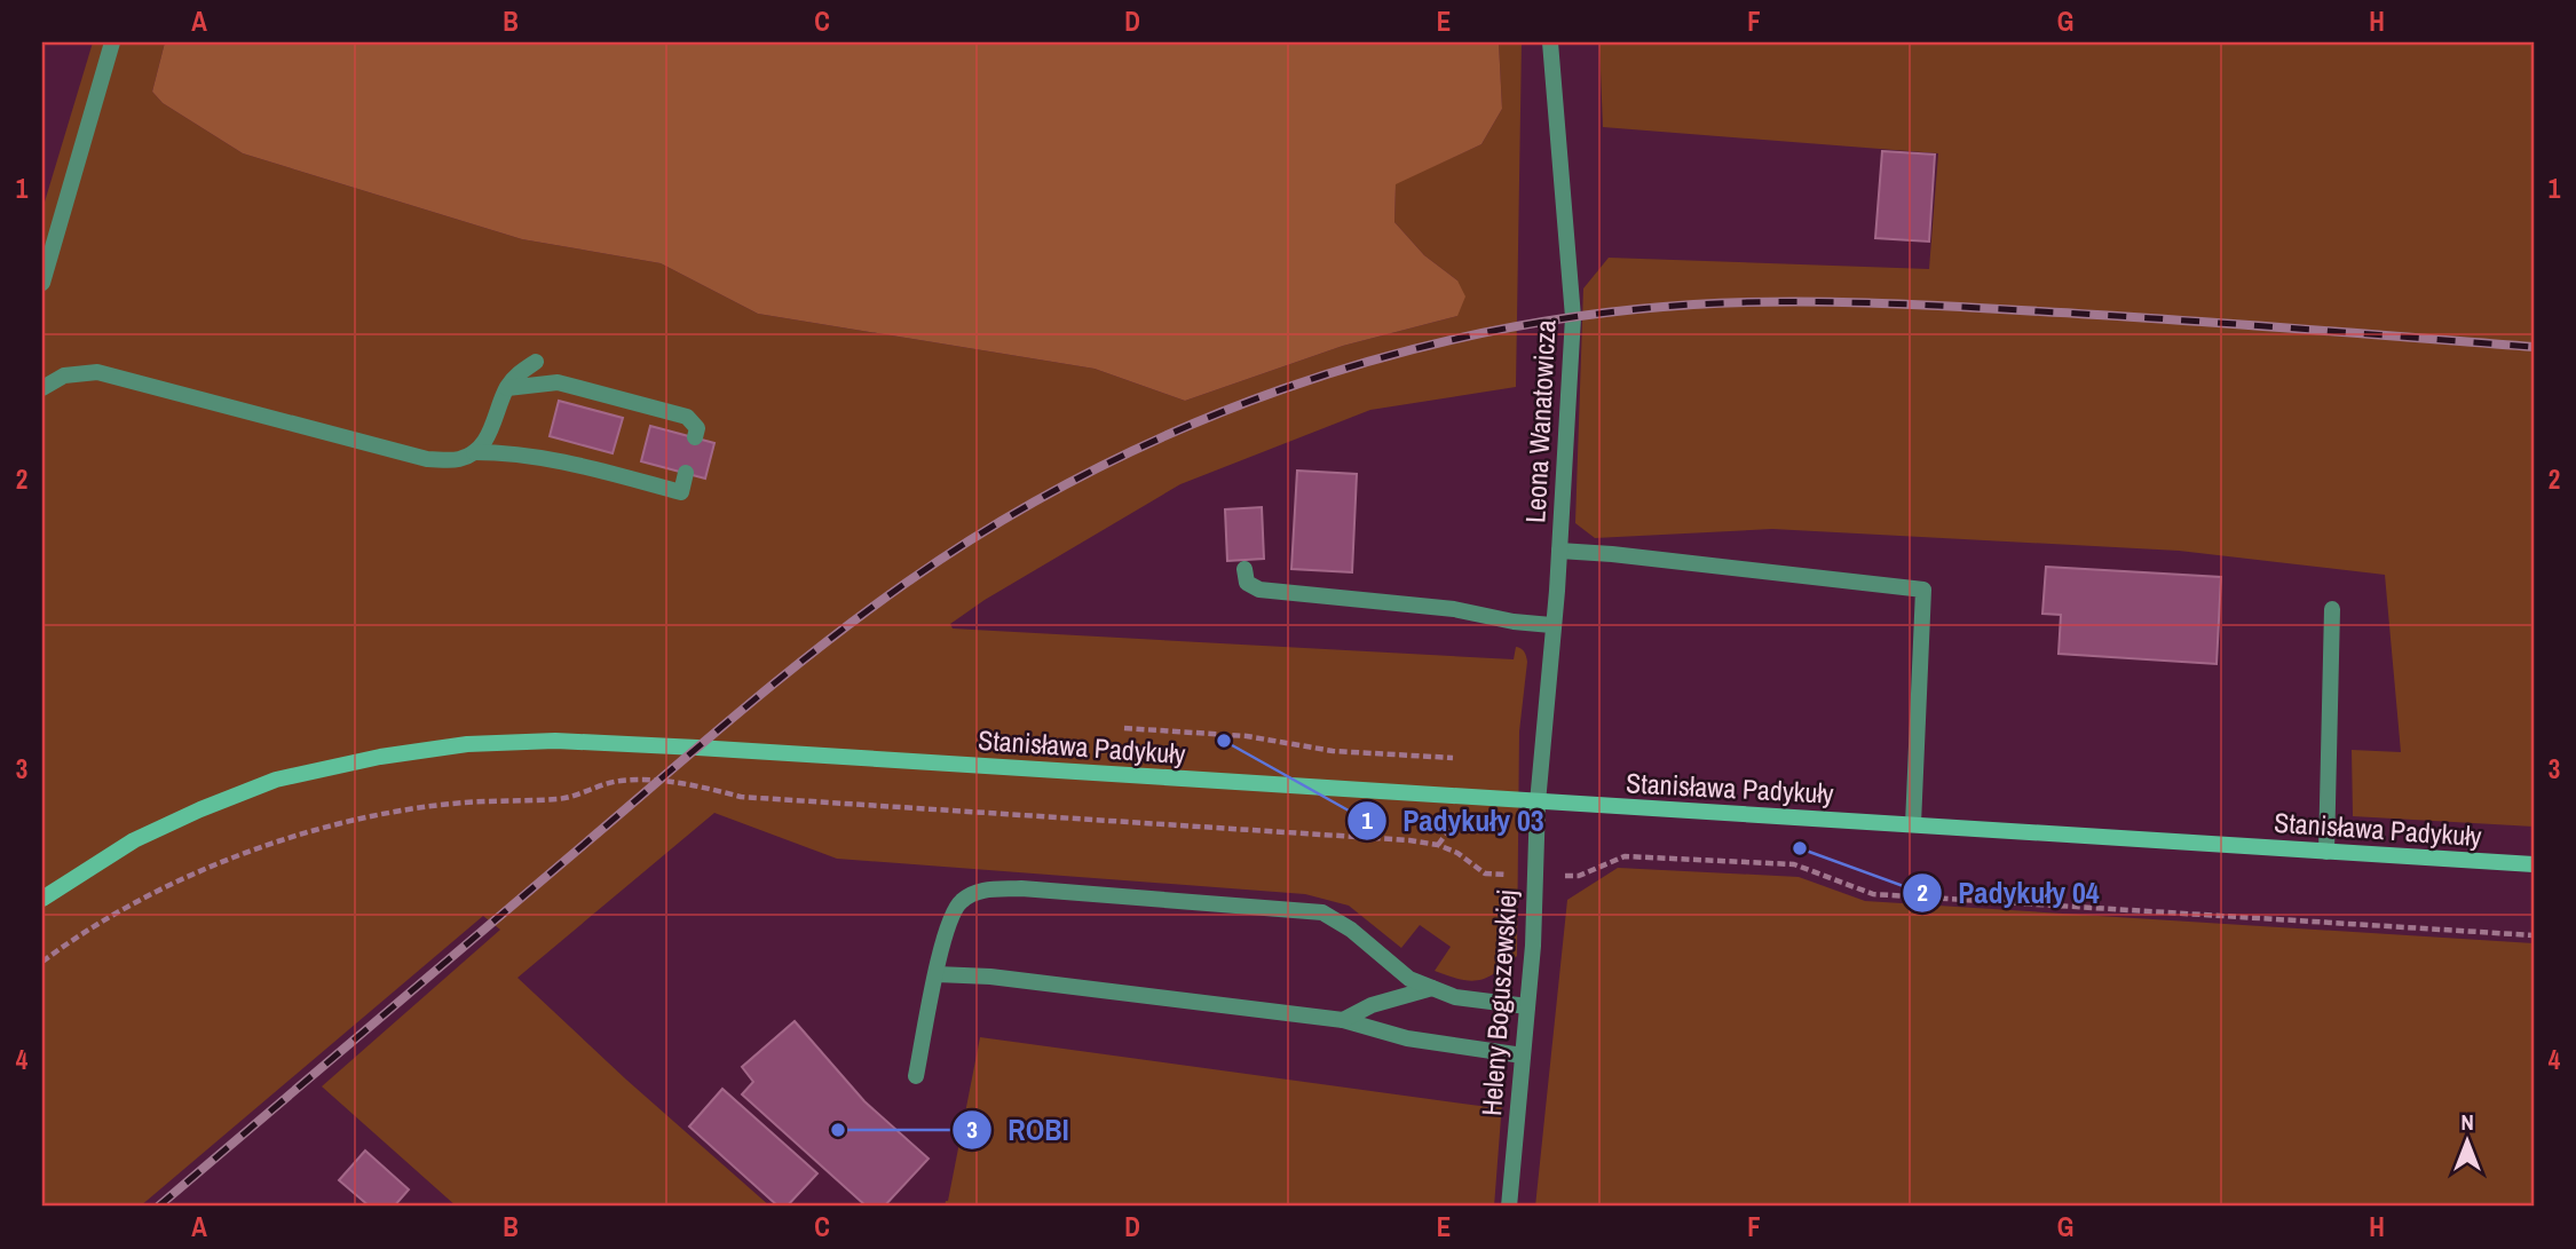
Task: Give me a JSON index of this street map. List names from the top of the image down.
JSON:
{
  "streets": {
    "street": ["Leona Wanatowicza", "Stanisława Padykuły", "Heleny Boguszewskiej"]
  },
  "crossings": [
    ["Leona Wanatowicza", "Stanisława Padykuły"],
    ["Leona Wanatowicza", "Heleny Boguszewskiej"],
    ["Stanisława Padykuły", "Heleny Boguszewskiej"]
  ],
  "places": ["Padykuły 03", "Padykuły 04", "ROBI"],
  "north": "top",
  "grid": {
    "columns": [
      "A",
      "B",
      "C",
      "D",
      "E",
      "F",
      "G",
      "H"
    ],
    "rows": [
      "1",
      "2",
      "3",
      "4"
    ]
  }
}
